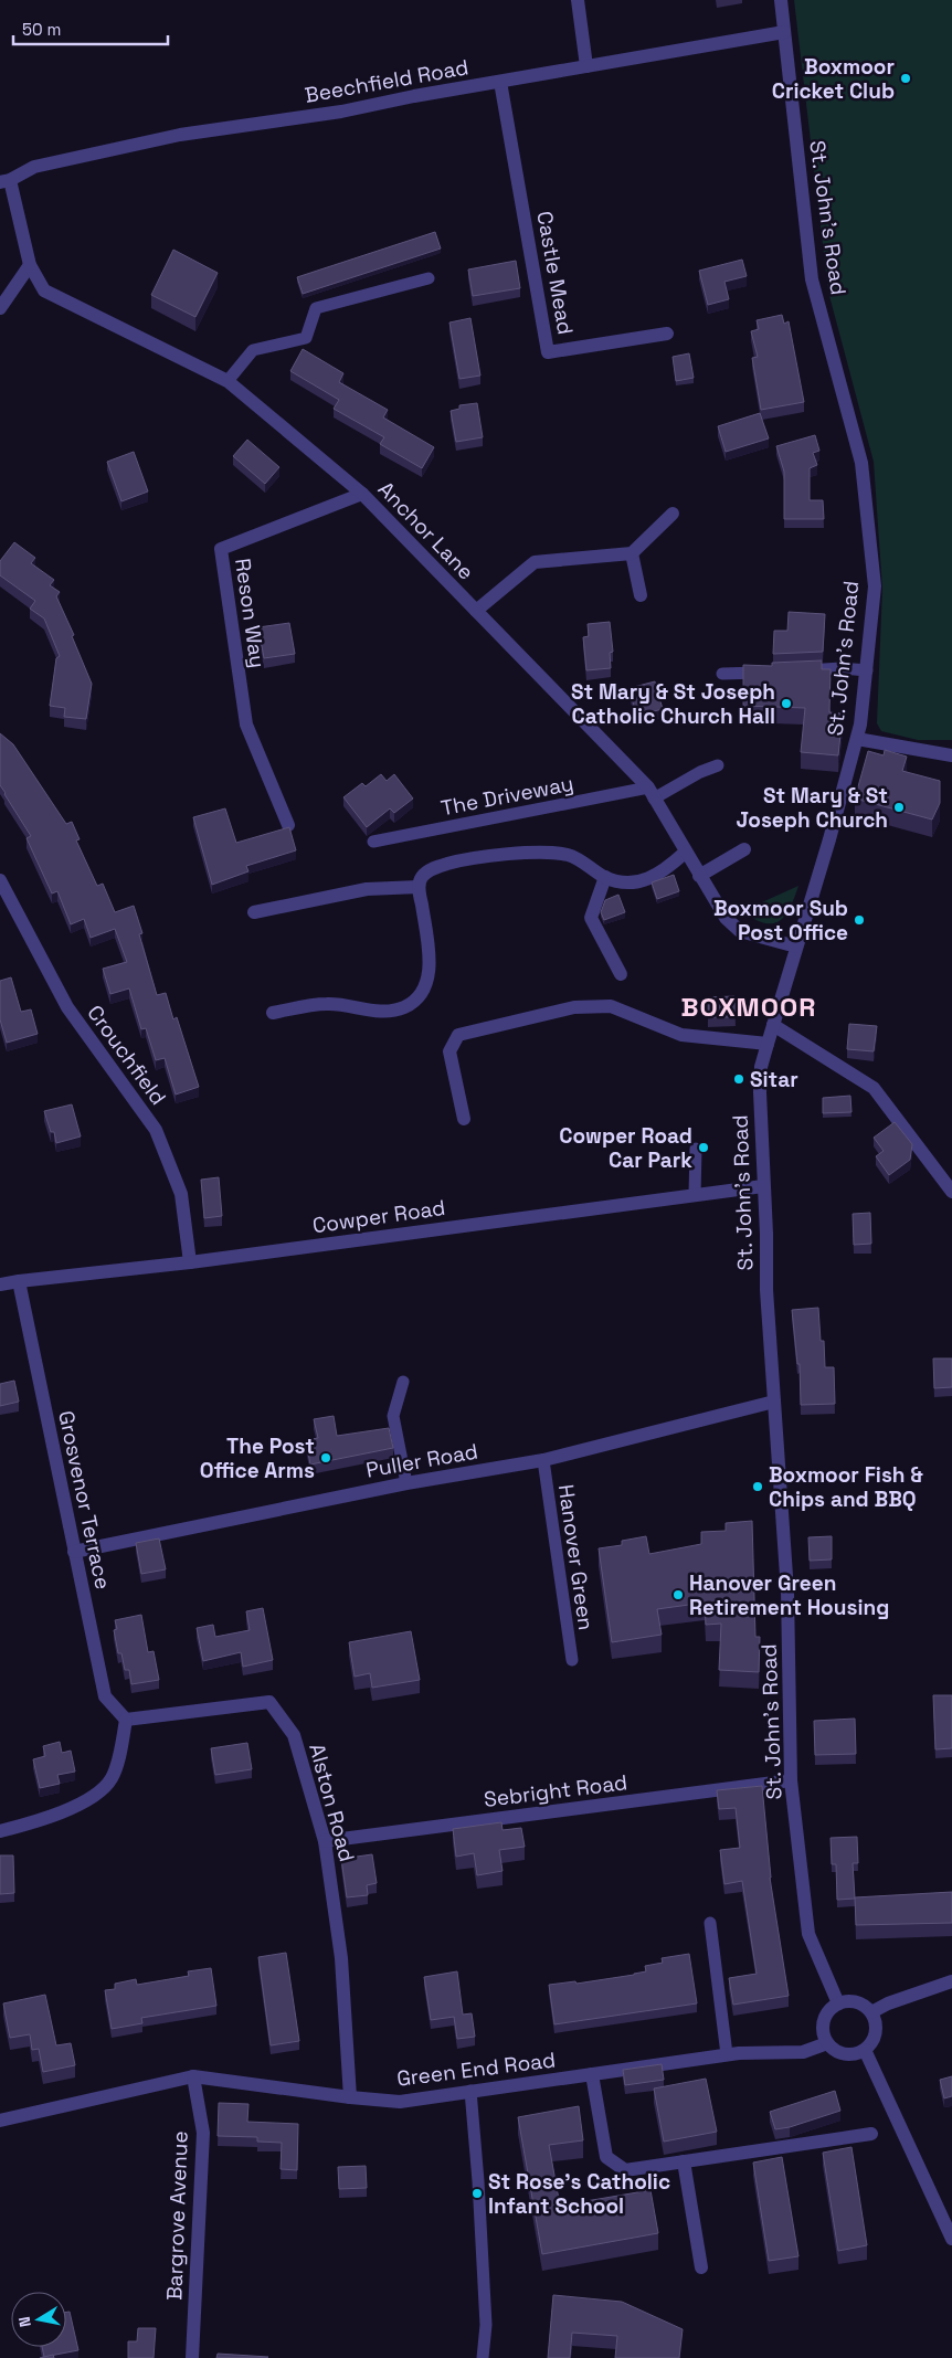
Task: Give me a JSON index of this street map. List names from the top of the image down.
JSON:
{
  "streets": {
    "street": [
      "Beechfield Road",
      "St. John's Road",
      "Castle Mead",
      "Anchor Lane",
      "Reson Way",
      "Crouchfield",
      "Cowper Road",
      "Puller Road",
      "Grosvenor Terrace",
      "Sebright Road",
      "Alston Road",
      "Green End Road",
      "Bargrove Avenue"
    ],
    "lane": ["The Driveway", "Hanover Green"]
  },
  "crossings": [
    ["Beechfield Road", "St. John's Road"],
    ["Beechfield Road", "Castle Mead"],
    ["Beechfield Road", "Anchor Lane"],
    ["St. John's Road", "Anchor Lane"],
    ["St. John's Road", "Cowper Road"],
    ["St. John's Road", "Puller Road"],
    ["St. John's Road", "Sebright Road"],
    ["St. John's Road", "Green End Road"],
    ["Anchor Lane", "Reson Way"],
    ["Anchor Lane", "The Driveway"],
    ["Crouchfield", "Cowper Road"],
    ["Cowper Road", "Grosvenor Terrace"],
    ["Puller Road", "Grosvenor Terrace"],
    ["Puller Road", "Hanover Green"],
    ["Grosvenor Terrace", "Alston Road"],
    ["Sebright Road", "Alston Road"],
    ["Alston Road", "Green End Road"],
    ["Green End Road", "Bargrove Avenue"]
  ],
  "districts": ["BOXMOOR"],
  "places": [
    "Boxmoor Cricket Club",
    "St Mary & St Joseph Catholic Church Hall",
    "St Mary & St Joseph Church",
    "Boxmoor Sub Post Office",
    "Sitar",
    "Cowper Road Car Park",
    "The Post Office Arms",
    "Boxmoor Fish & Chips and BBQ",
    "Hanover Green Retirement Housing",
    "St Rose's Catholic Infant School"
  ],
  "scale_bar": "50 m",
  "north": "left"
}
